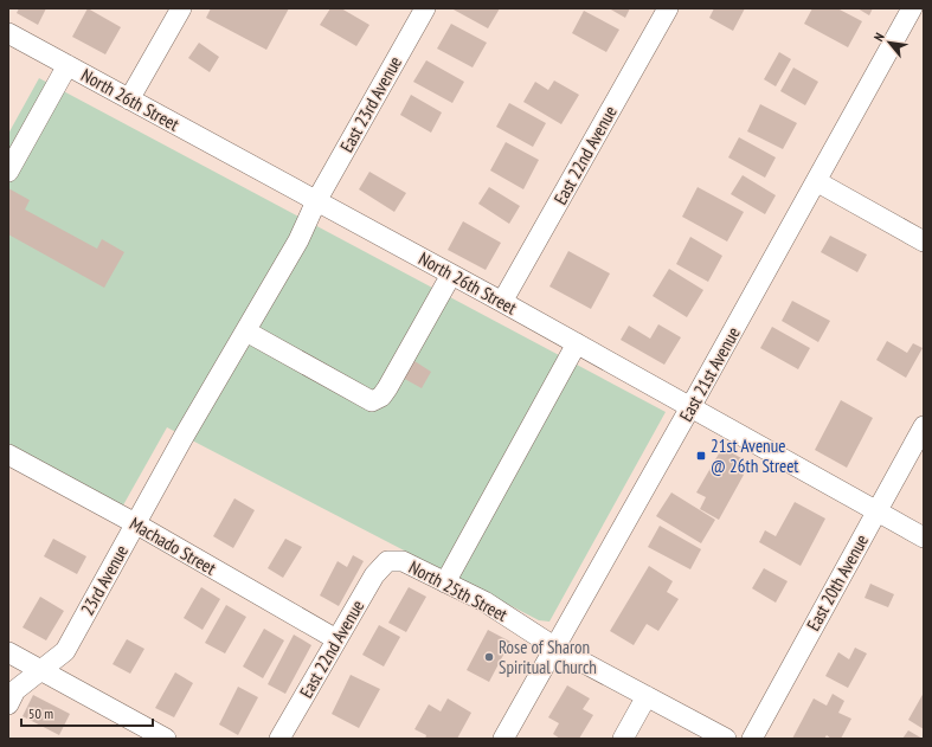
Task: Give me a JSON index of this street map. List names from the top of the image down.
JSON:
{
  "streets": {
    "street": [
      "North 26th Street",
      "East 23rd Avenue",
      "East 22nd Avenue",
      "East 21st Avenue",
      "Machado Street",
      "23rd Avenue",
      "East 20th Avenue",
      "North 25th Street"
    ]
  },
  "crossings": [
    ["North 26th Street", "East 23rd Avenue"],
    ["North 26th Street", "East 22nd Avenue"],
    ["North 26th Street", "East 21st Avenue"],
    ["North 26th Street", "East 20th Avenue"],
    ["East 23rd Avenue", "23rd Avenue"],
    ["East 22nd Avenue", "Machado Street"],
    ["East 22nd Avenue", "North 25th Street"],
    ["East 21st Avenue", "North 25th Street"],
    ["Machado Street", "23rd Avenue"]
  ],
  "places": {
    "transit": ["21st Avenue @ 26th Street"],
    "other": ["Rose of Sharon Spiritual Church"]
  },
  "scale_bar": "50 m",
  "north": "top left"
}
